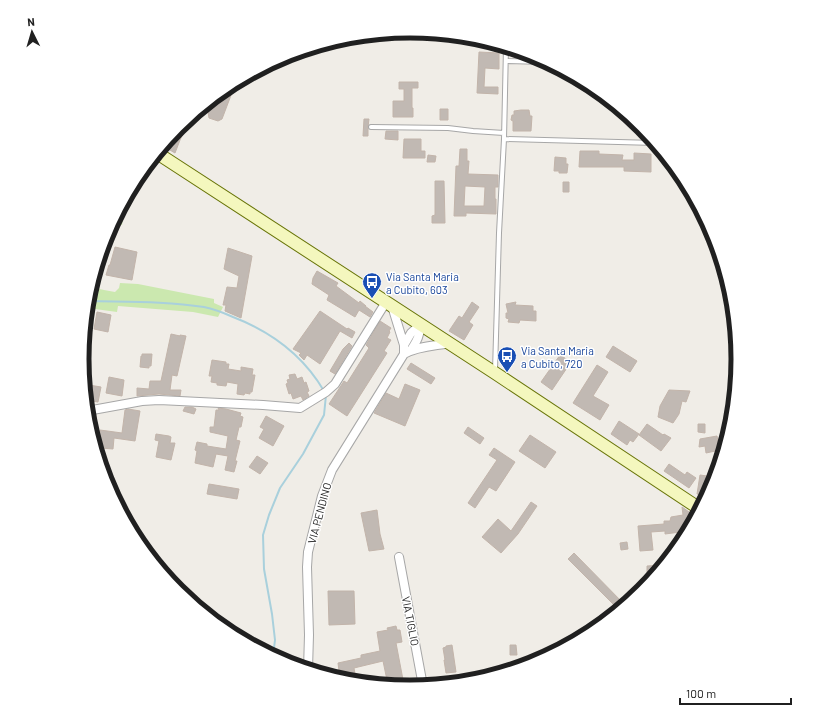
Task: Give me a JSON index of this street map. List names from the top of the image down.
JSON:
{
  "streets": {
    "street": ["VIA PENDINO", "VIA TIGLIO"]
  },
  "places": {
    "bus stop": ["Via Santa Maria a Cubito, 603", "Via Santa Maria a Cubito, 720"]
  },
  "scale_bar": "100 m",
  "north": "top"
}
